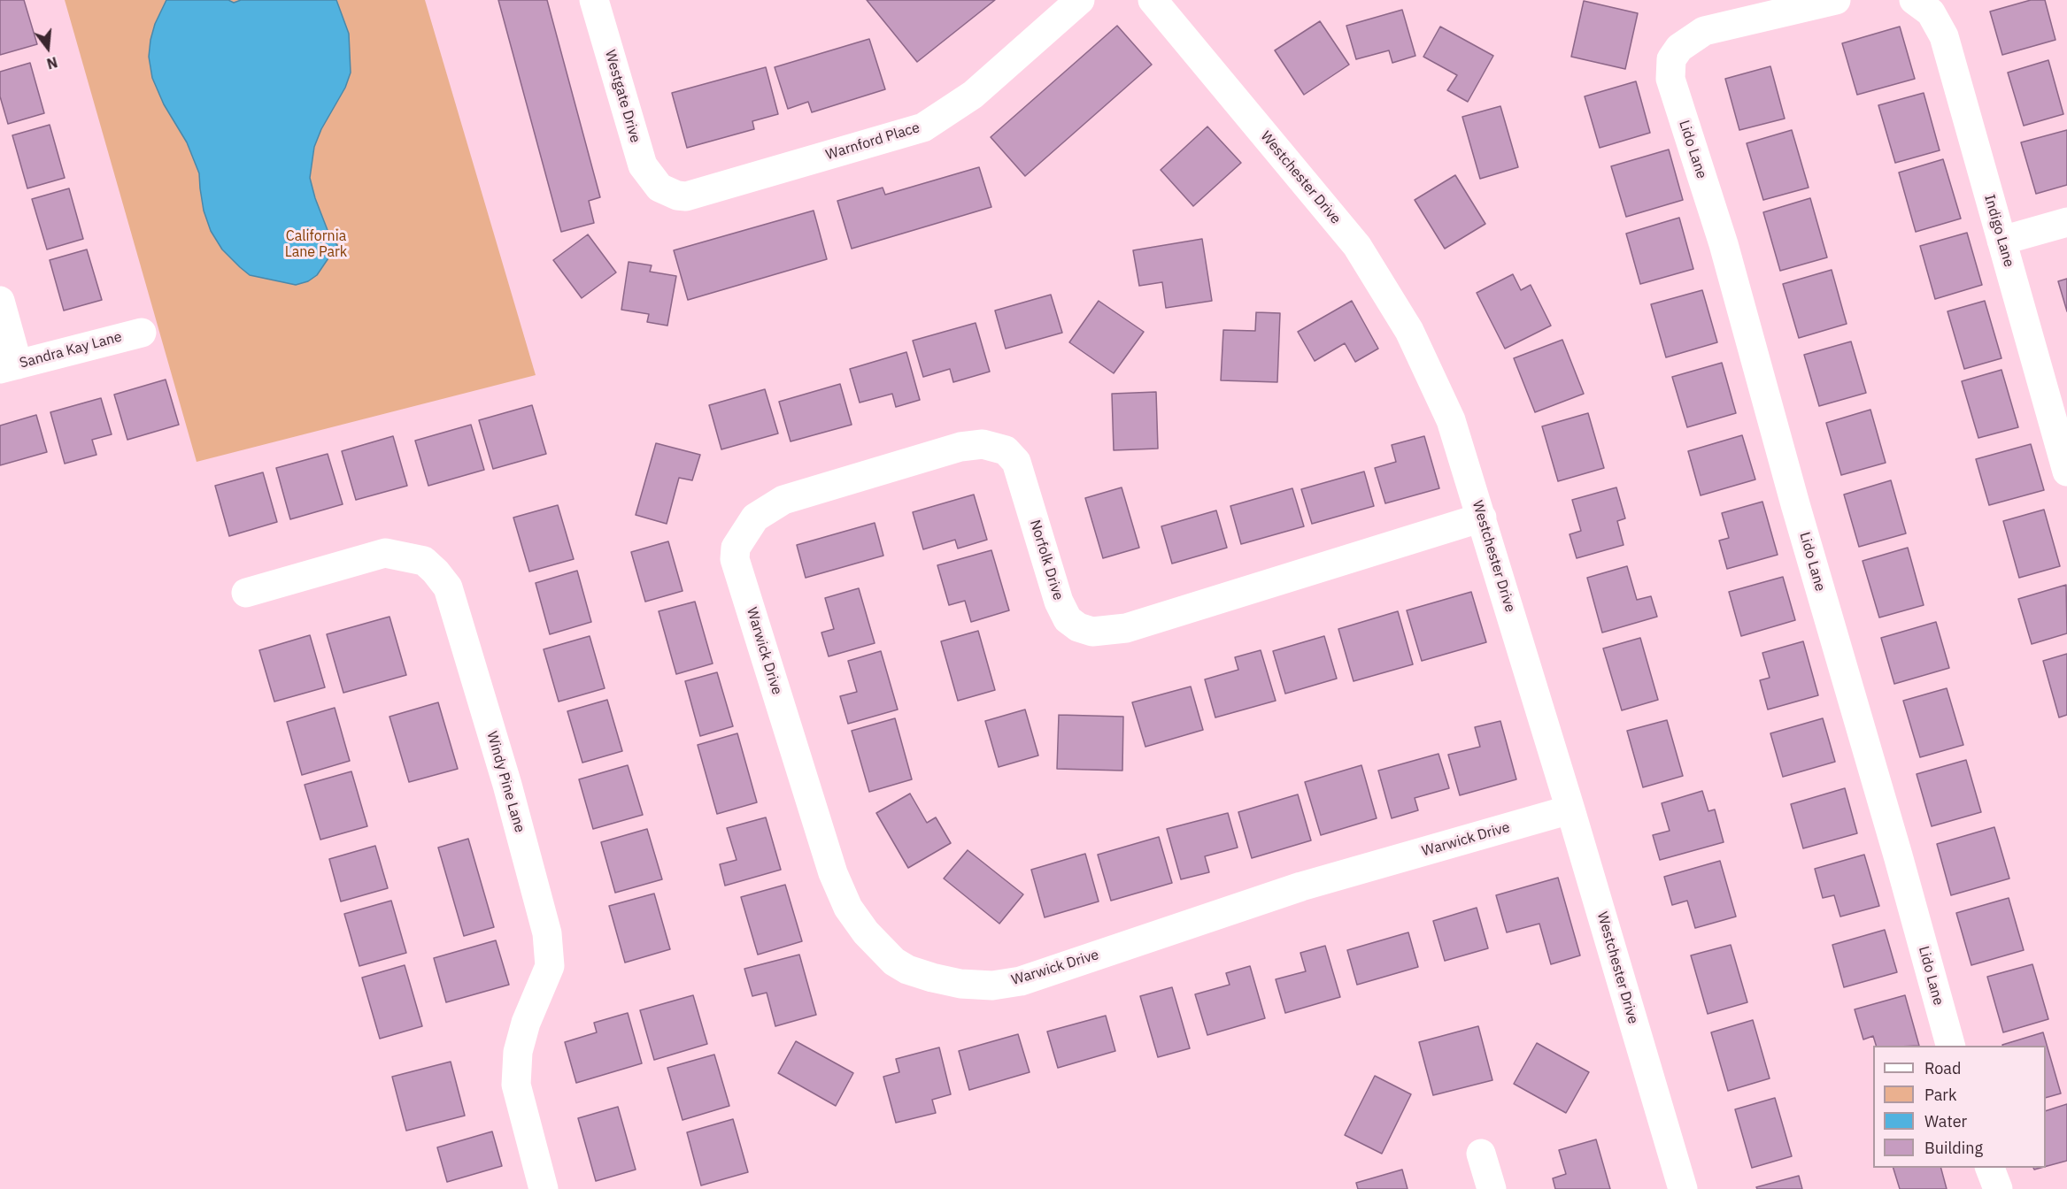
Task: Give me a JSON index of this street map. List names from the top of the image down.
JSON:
{
  "streets": {
    "street": [
      "Westgate Drive",
      "Warnford Place",
      "Lido Lane",
      "Westchester Drive",
      "Indigo Lane",
      "Sandra Kay Lane",
      "Norfolk Drive",
      "Warwick Drive",
      "Windy Pine Lane"
    ]
  },
  "crossings": [
    ["Westgate Drive", "Warnford Place"],
    ["Westchester Drive", "Norfolk Drive"],
    ["Westchester Drive", "Warwick Drive"],
    ["Norfolk Drive", "Warwick Drive"]
  ],
  "parks": ["California Lane Park"],
  "legend": [
    "Road",
    "Park",
    "Water",
    "Building"
  ],
  "north": "bottom"
}
